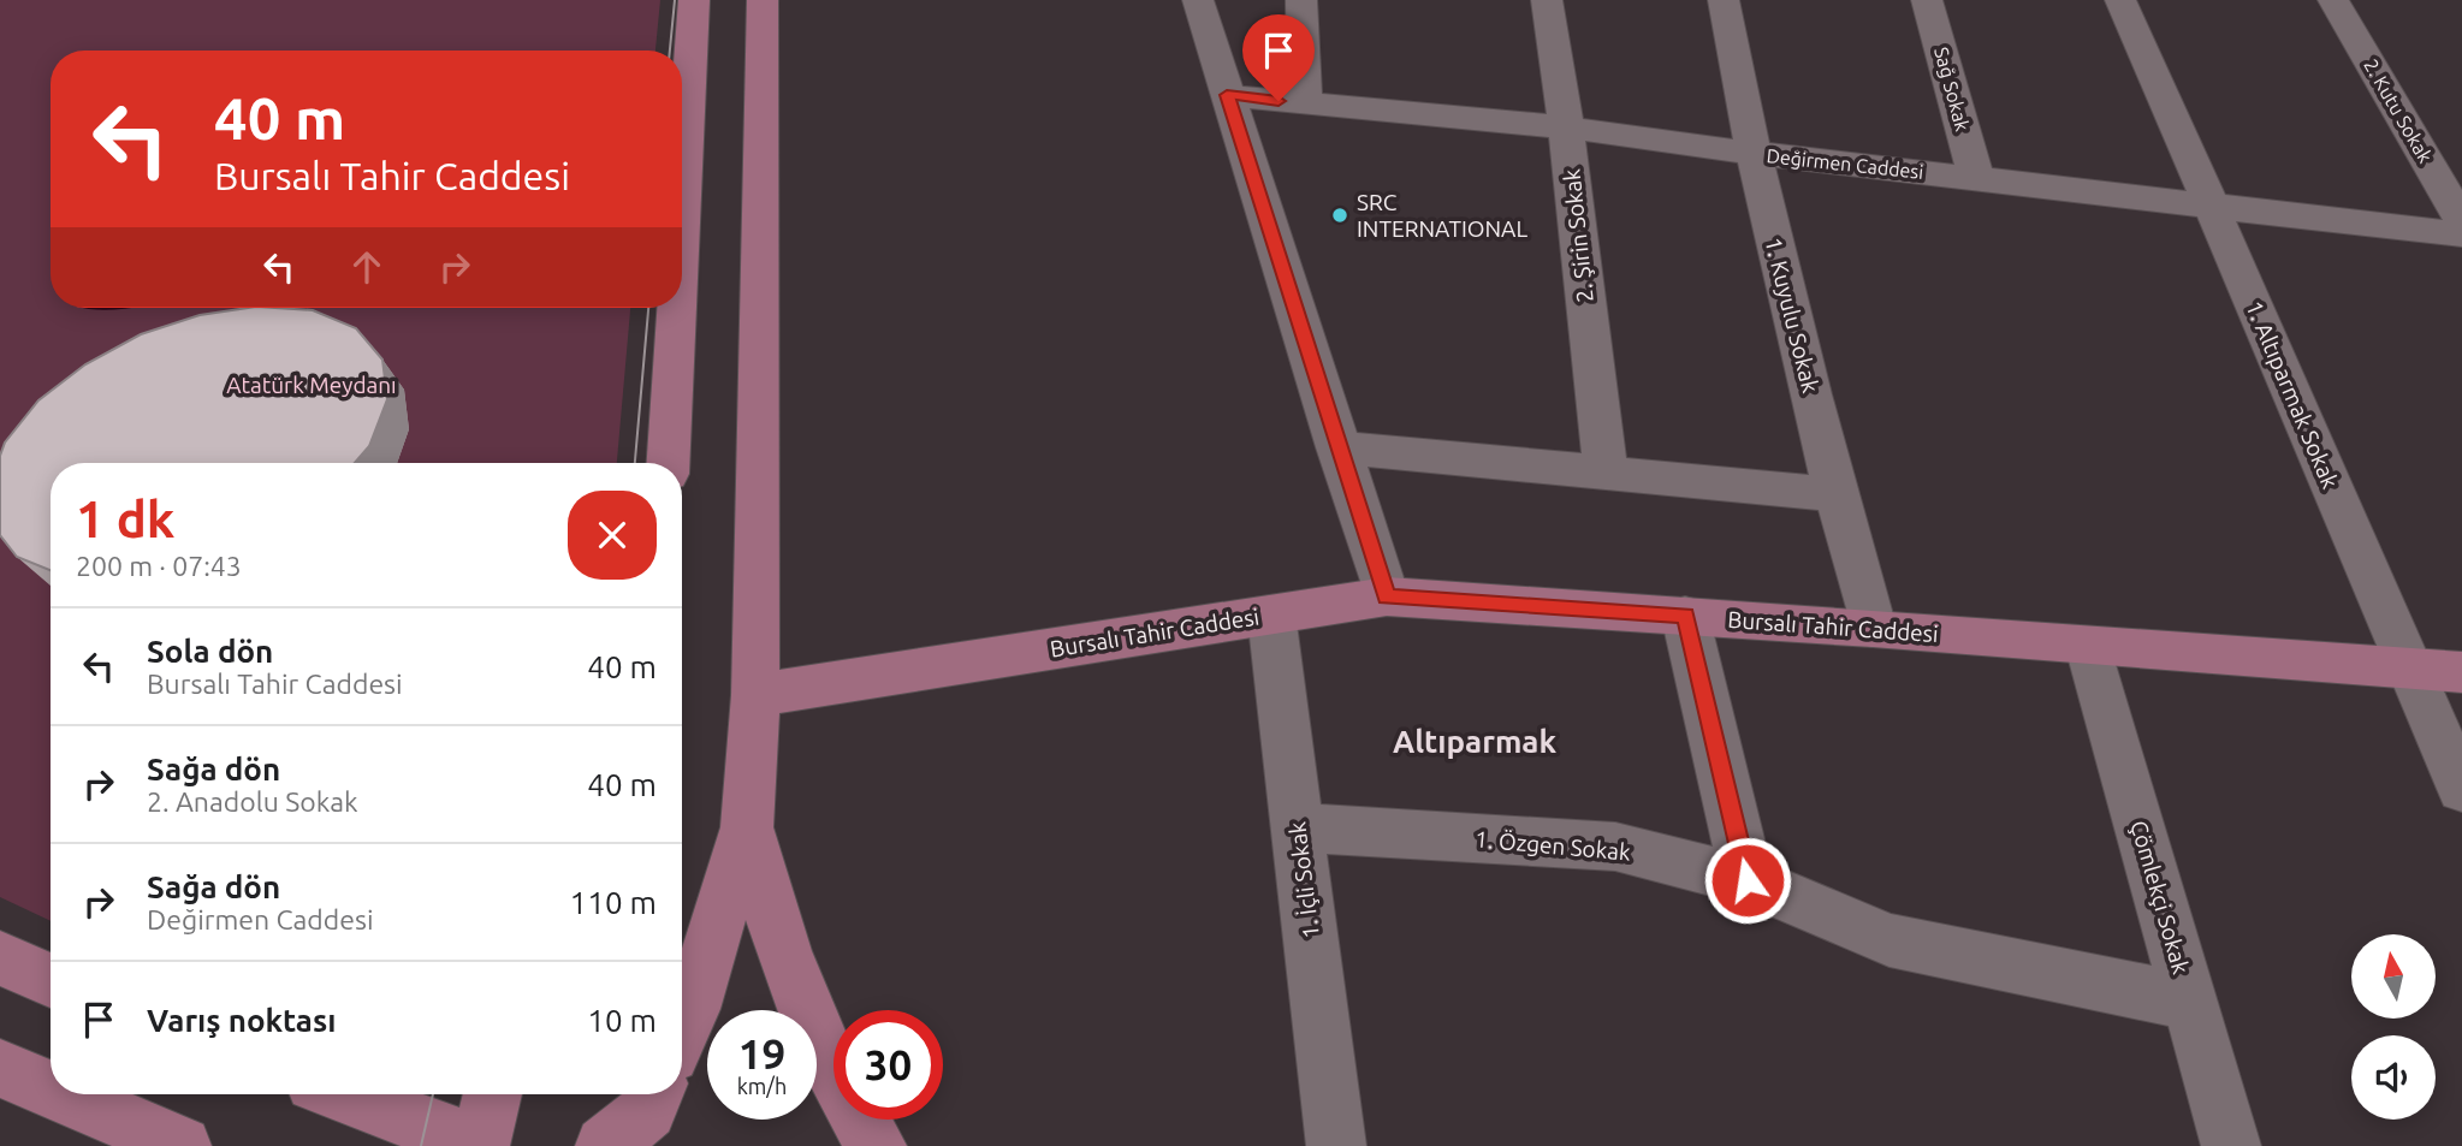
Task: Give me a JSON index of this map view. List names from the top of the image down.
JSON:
{
  "streets": {
    "main road": ["Bursalı Tahir Caddesi"],
    "street": [
      "Sağ Sokak",
      "2. Kutu Sokak",
      "Değirmen Caddesi",
      "2. Şirin Sokak",
      "1. Kuyulu Sokak",
      "1. Altıparmak Sokak",
      "1. Özgen Sokak",
      "1. İçli Sokak",
      "Çömlekçi Sokak"
    ]
  },
  "crossings": [
    ["Sağ Sokak", "Değirmen Caddesi"],
    ["Değirmen Caddesi", "2. Şirin Sokak"],
    ["Değirmen Caddesi", "1. Kuyulu Sokak"],
    ["Değirmen Caddesi", "1. Altıparmak Sokak"],
    ["1. Kuyulu Sokak", "Bursalı Tahir Caddesi"],
    ["1. Altıparmak Sokak", "Bursalı Tahir Caddesi"],
    ["Bursalı Tahir Caddesi", "1. İçli Sokak"],
    ["Bursalı Tahir Caddesi", "Çömlekçi Sokak"],
    ["1. Özgen Sokak", "1. İçli Sokak"],
    ["1. Özgen Sokak", "Çömlekçi Sokak"]
  ],
  "districts": ["Altıparmak"],
  "parks": ["Atatürk Meydanı"],
  "places": ["SRC INTERNATIONAL"],
  "north": "top",
  "page": {
    "turn": ["40 m", "Bursalı Tahir Caddesi"],
    "heading": ["1 dk", "200 m · 07:43"],
    "list": [
      {
        "name": "Sola dön",
        "note": "Bursalı Tahir Caddesi",
        "value": "40 m"
      },
      {
        "name": "Sağa dön",
        "note": "2. Anadolu Sokak",
        "value": "40 m"
      },
      {
        "name": "Sağa dön",
        "note": "Değirmen Caddesi",
        "value": "110 m"
      },
      {
        "name": "Varış noktası",
        "value": "10 m"
      }
    ],
    "speed": "19 km/h",
    "limit": "30"
  }
}
